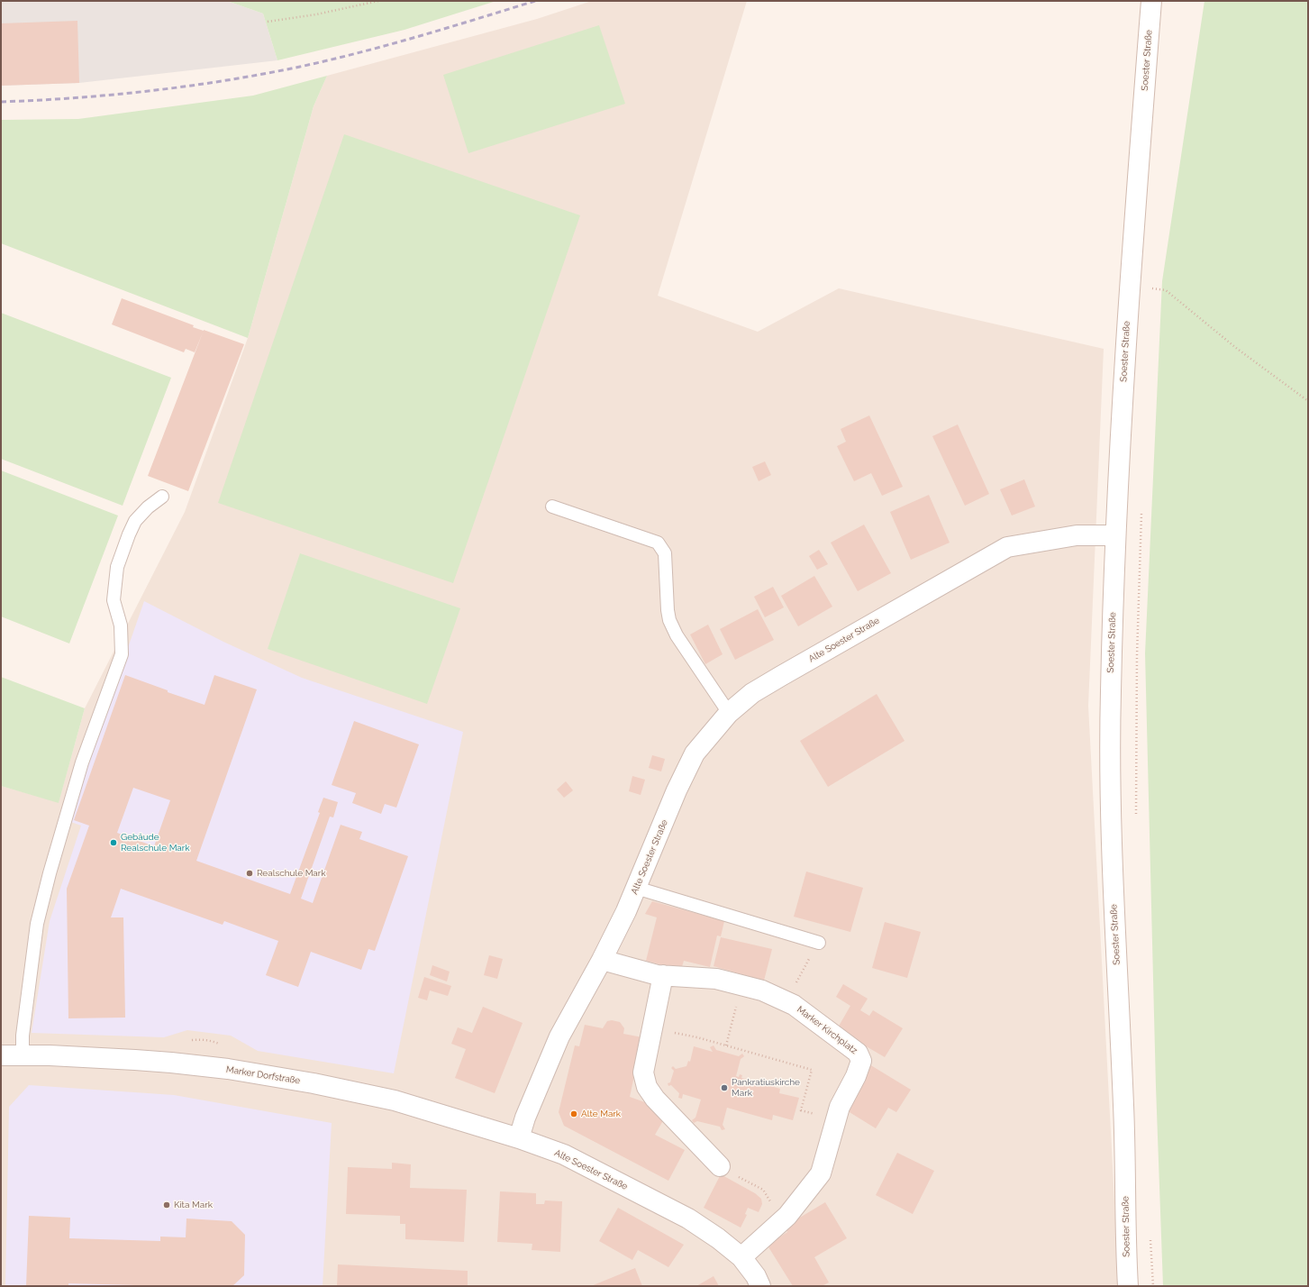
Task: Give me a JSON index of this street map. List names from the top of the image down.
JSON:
{
  "streets": {
    "street": [
      "Soester Straße",
      "Alte Soester Straße",
      "Marker Kirchplatz",
      "Marker Dorfstraße"
    ]
  },
  "crossings": [
    ["Soester Straße", "Alte Soester Straße"],
    ["Alte Soester Straße", "Marker Kirchplatz"],
    ["Alte Soester Straße", "Marker Dorfstraße"]
  ],
  "places": [
    "Gebäude Realschule Mark",
    "Realschule Mark",
    "Pankratiuskirche Mark",
    "Alte Mark",
    "Kita Mark"
  ]
}
